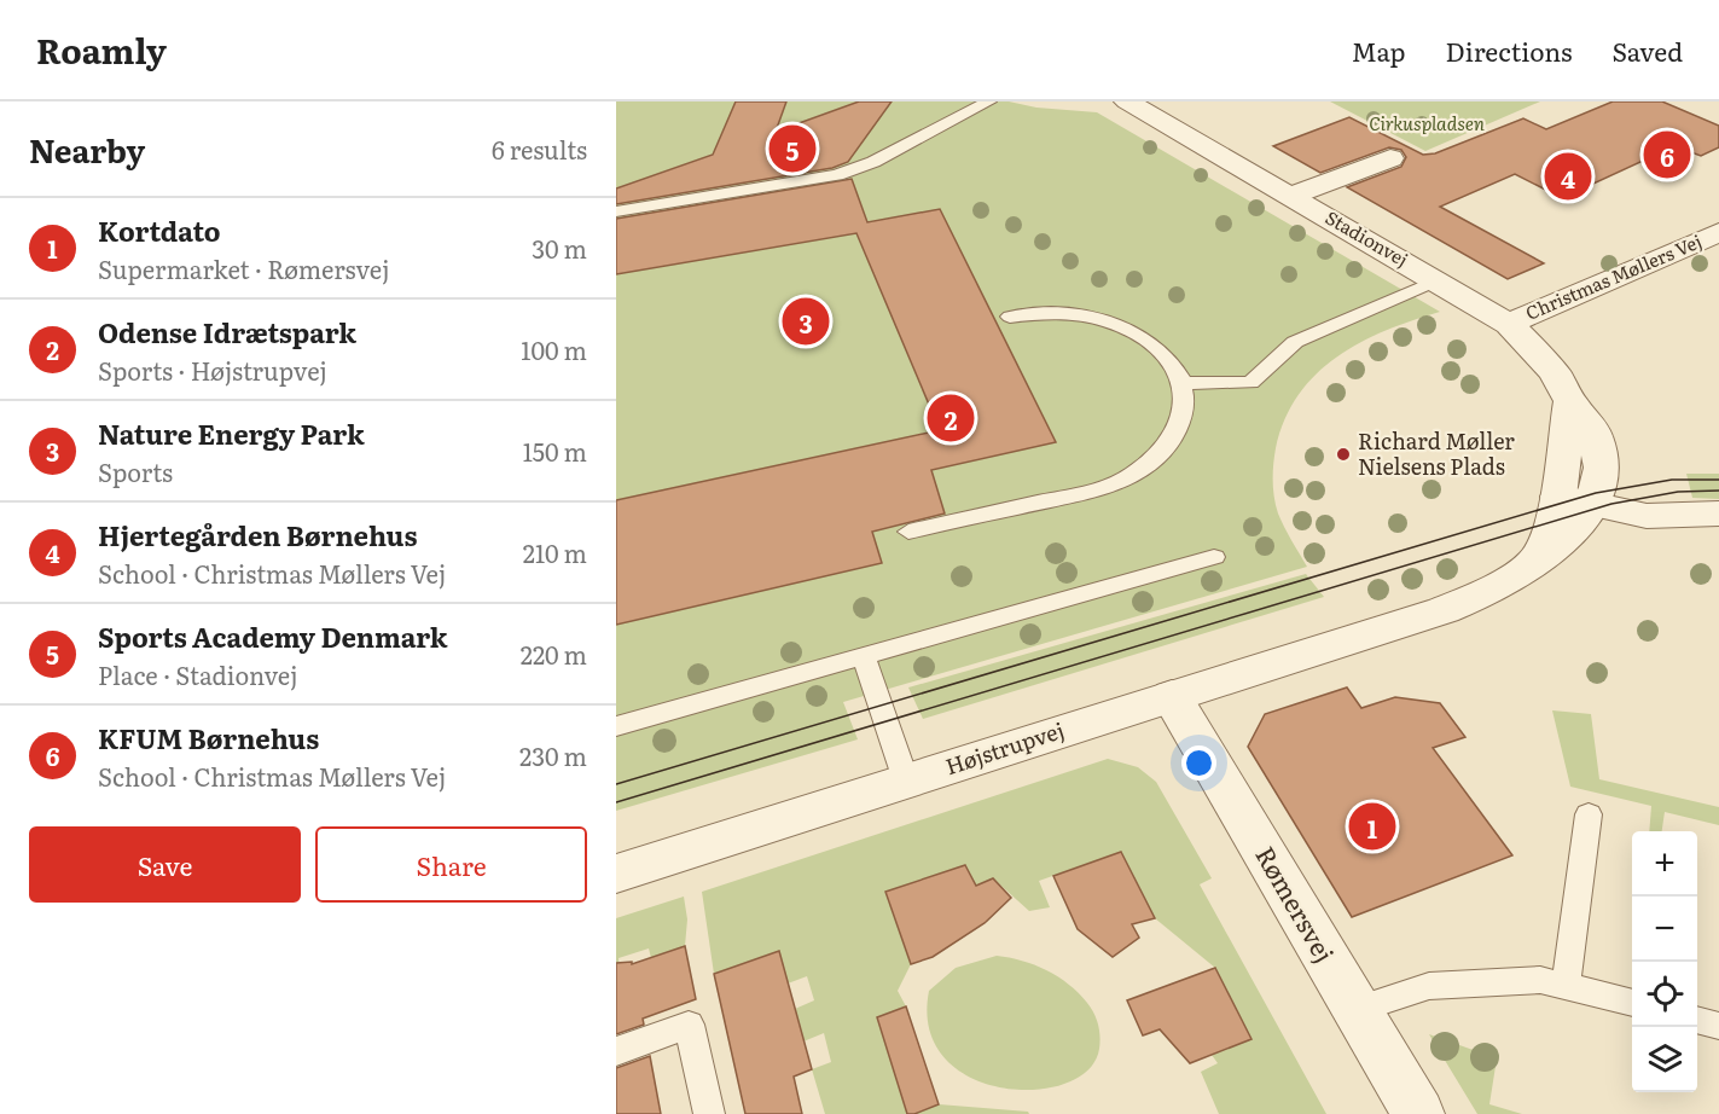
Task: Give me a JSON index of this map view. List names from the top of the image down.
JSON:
{
  "streets": {
    "street": [
      "Stadionvej",
      "Christmas Møllers Vej",
      "Højstrupvej",
      "Rømersvej"
    ]
  },
  "crossings": [
    ["Stadionvej", "Christmas Møllers Vej"],
    ["Stadionvej", "Højstrupvej"],
    ["Højstrupvej", "Rømersvej"]
  ],
  "parks": ["Cirkuspladsen"],
  "places": ["Richard Møller Nielsens Plads"],
  "page": {
    "header": "Roamly",
    "nav": ["Map", "Directions", "Saved"],
    "heading": ["Nearby", "6 results"],
    "pins": [
      "5",
      "6",
      "4",
      "3",
      "2",
      "1"
    ],
    "list": [
      {
        "mark": "1",
        "name": "Kortdato",
        "note": "Supermarket · Rømersvej",
        "value": "30 m"
      },
      {
        "mark": "2",
        "name": "Odense Idrætspark",
        "note": "Sports · Højstrupvej",
        "value": "100 m"
      },
      {
        "mark": "3",
        "name": "Nature Energy Park",
        "note": "Sports",
        "value": "150 m"
      },
      {
        "mark": "4",
        "name": "Hjertegården Børnehus",
        "note": "School · Christmas Møllers Vej",
        "value": "210 m"
      },
      {
        "mark": "5",
        "name": "Sports Academy Denmark",
        "note": "Place · Stadionvej",
        "value": "220 m"
      },
      {
        "mark": "6",
        "name": "KFUM Børnehus",
        "note": "School · Christmas Møllers Vej",
        "value": "230 m"
      }
    ],
    "buttons": ["Save", "Share"],
    "map_buttons": ["+", "−"]
  }
}
